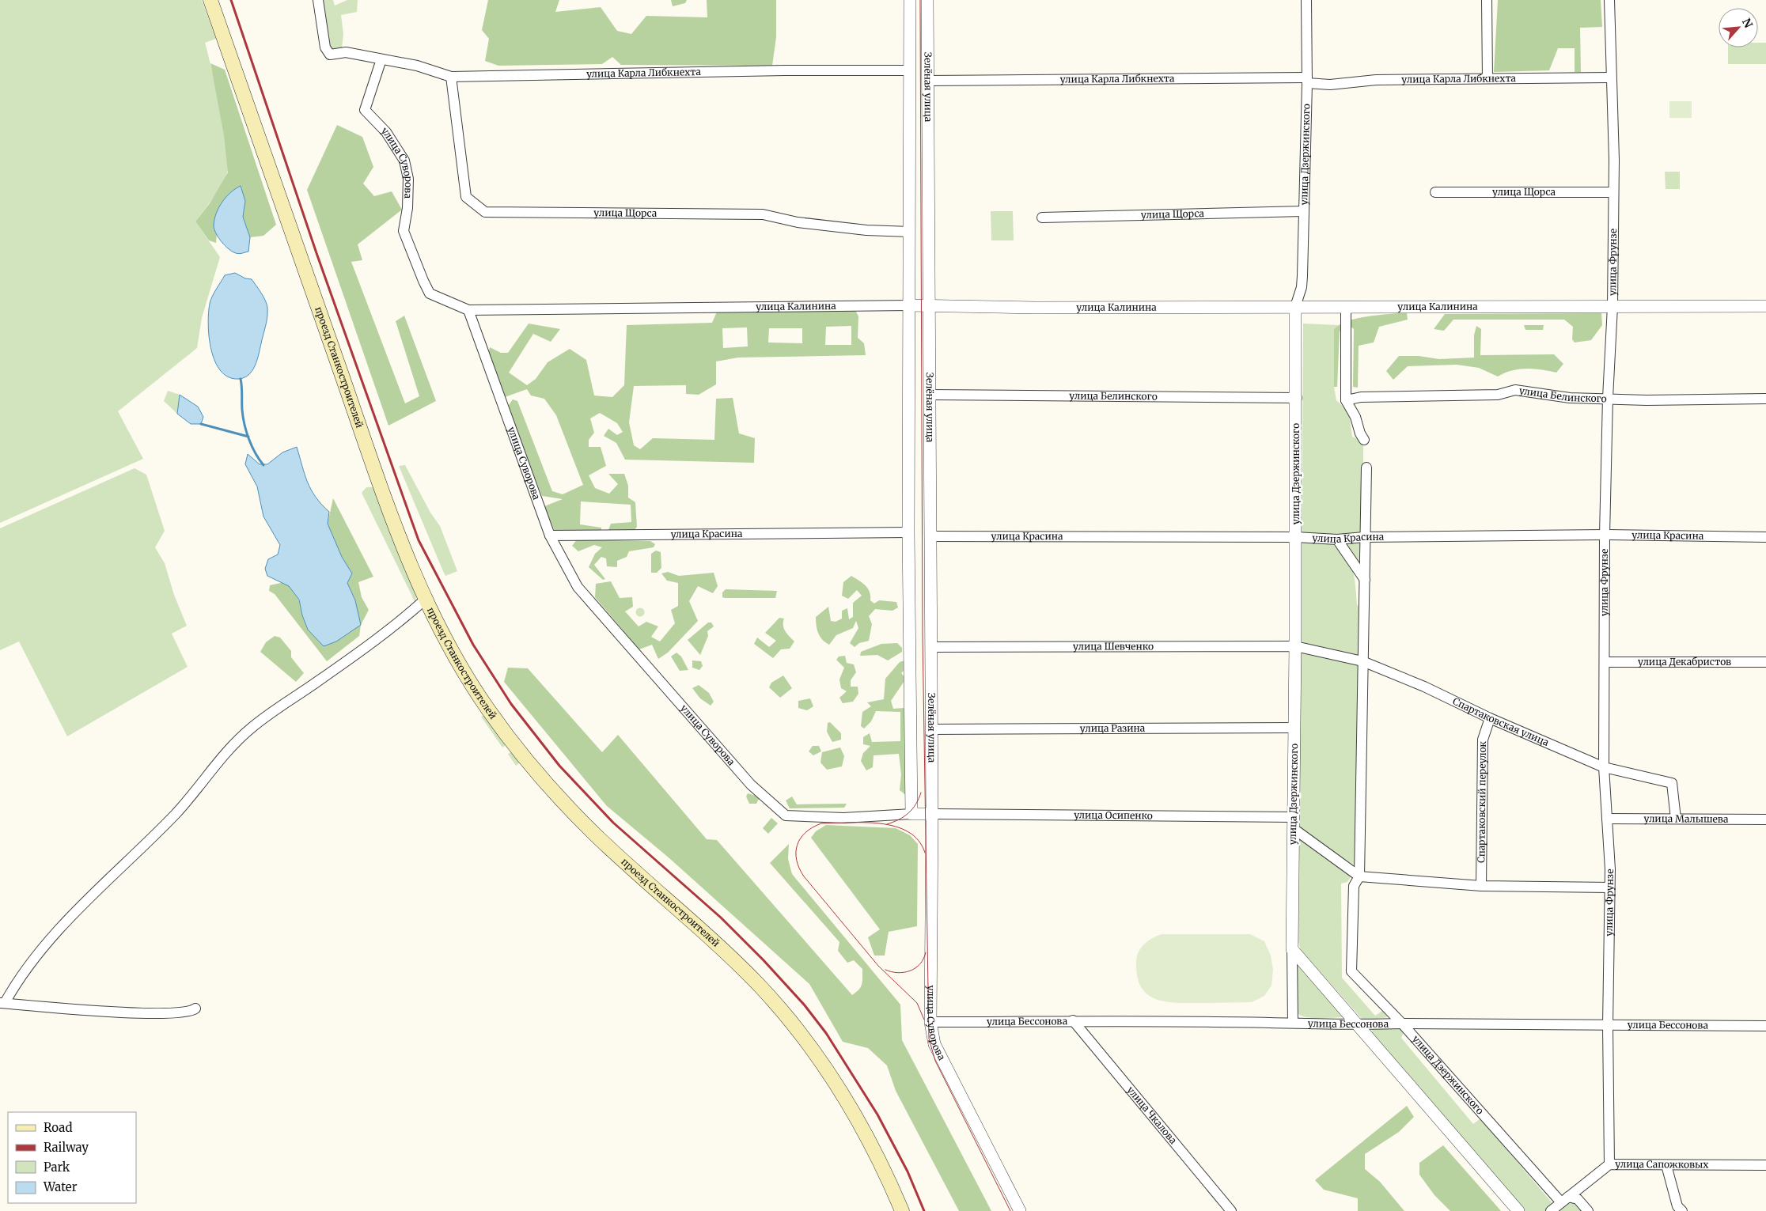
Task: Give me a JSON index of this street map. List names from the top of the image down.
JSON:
{
  "streets": {
    "main road": ["проезд Станкостроителей"],
    "street": [
      "улица Карла Либкнехта",
      "Зелёная улица",
      "улица Дзержинского",
      "улица Суворова",
      "улица Щорса",
      "улица Фрунзе",
      "улица Калинина",
      "улица Белинского",
      "улица Красина",
      "улица Шевченко",
      "улица Декабристов",
      "Спартаковская улица",
      "улица Разина",
      "Спартаковский переулок",
      "улица Осипенко",
      "улица Малышева",
      "улица Бессонова",
      "улица Чкалова",
      "улица Сапожковых"
    ]
  },
  "crossings": [
    ["улица Карла Либкнехта", "Зелёная улица"],
    ["улица Карла Либкнехта", "улица Дзержинского"],
    ["улица Карла Либкнехта", "улица Суворова"],
    ["улица Карла Либкнехта", "улица Щорса"],
    ["улица Карла Либкнехта", "улица Фрунзе"],
    ["Зелёная улица", "улица Суворова"],
    ["Зелёная улица", "улица Щорса"],
    ["Зелёная улица", "улица Калинина"],
    ["Зелёная улица", "улица Белинского"],
    ["Зелёная улица", "улица Красина"],
    ["Зелёная улица", "улица Шевченко"],
    ["Зелёная улица", "улица Разина"],
    ["Зелёная улица", "улица Осипенко"],
    ["улица Дзержинского", "улица Щорса"],
    ["улица Дзержинского", "улица Калинина"],
    ["улица Дзержинского", "улица Белинского"],
    ["улица Дзержинского", "улица Красина"],
    ["улица Дзержинского", "улица Шевченко"],
    ["улица Дзержинского", "Спартаковская улица"],
    ["улица Дзержинского", "улица Разина"],
    ["улица Дзержинского", "улица Осипенко"],
    ["улица Дзержинского", "улица Бессонова"],
    ["улица Дзержинского", "улица Сапожковых"],
    ["улица Суворова", "улица Калинина"],
    ["улица Суворова", "улица Красина"],
    ["улица Суворова", "улица Осипенко"],
    ["улица Суворова", "улица Бессонова"],
    ["улица Щорса", "улица Фрунзе"],
    ["улица Фрунзе", "улица Калинина"],
    ["улица Фрунзе", "улица Белинского"],
    ["улица Фрунзе", "улица Красина"],
    ["улица Фрунзе", "улица Декабристов"],
    ["улица Фрунзе", "Спартаковская улица"],
    ["улица Фрунзе", "улица Малышева"],
    ["улица Фрунзе", "улица Бессонова"],
    ["улица Фрунзе", "улица Сапожковых"],
    ["улица Шевченко", "Спартаковская улица"],
    ["Спартаковская улица", "Спартаковский переулок"],
    ["Спартаковская улица", "улица Малышева"],
    ["улица Бессонова", "улица Чкалова"]
  ],
  "legend": [
    "Road",
    "Railway",
    "Park",
    "Water"
  ],
  "north": "top right"
}
